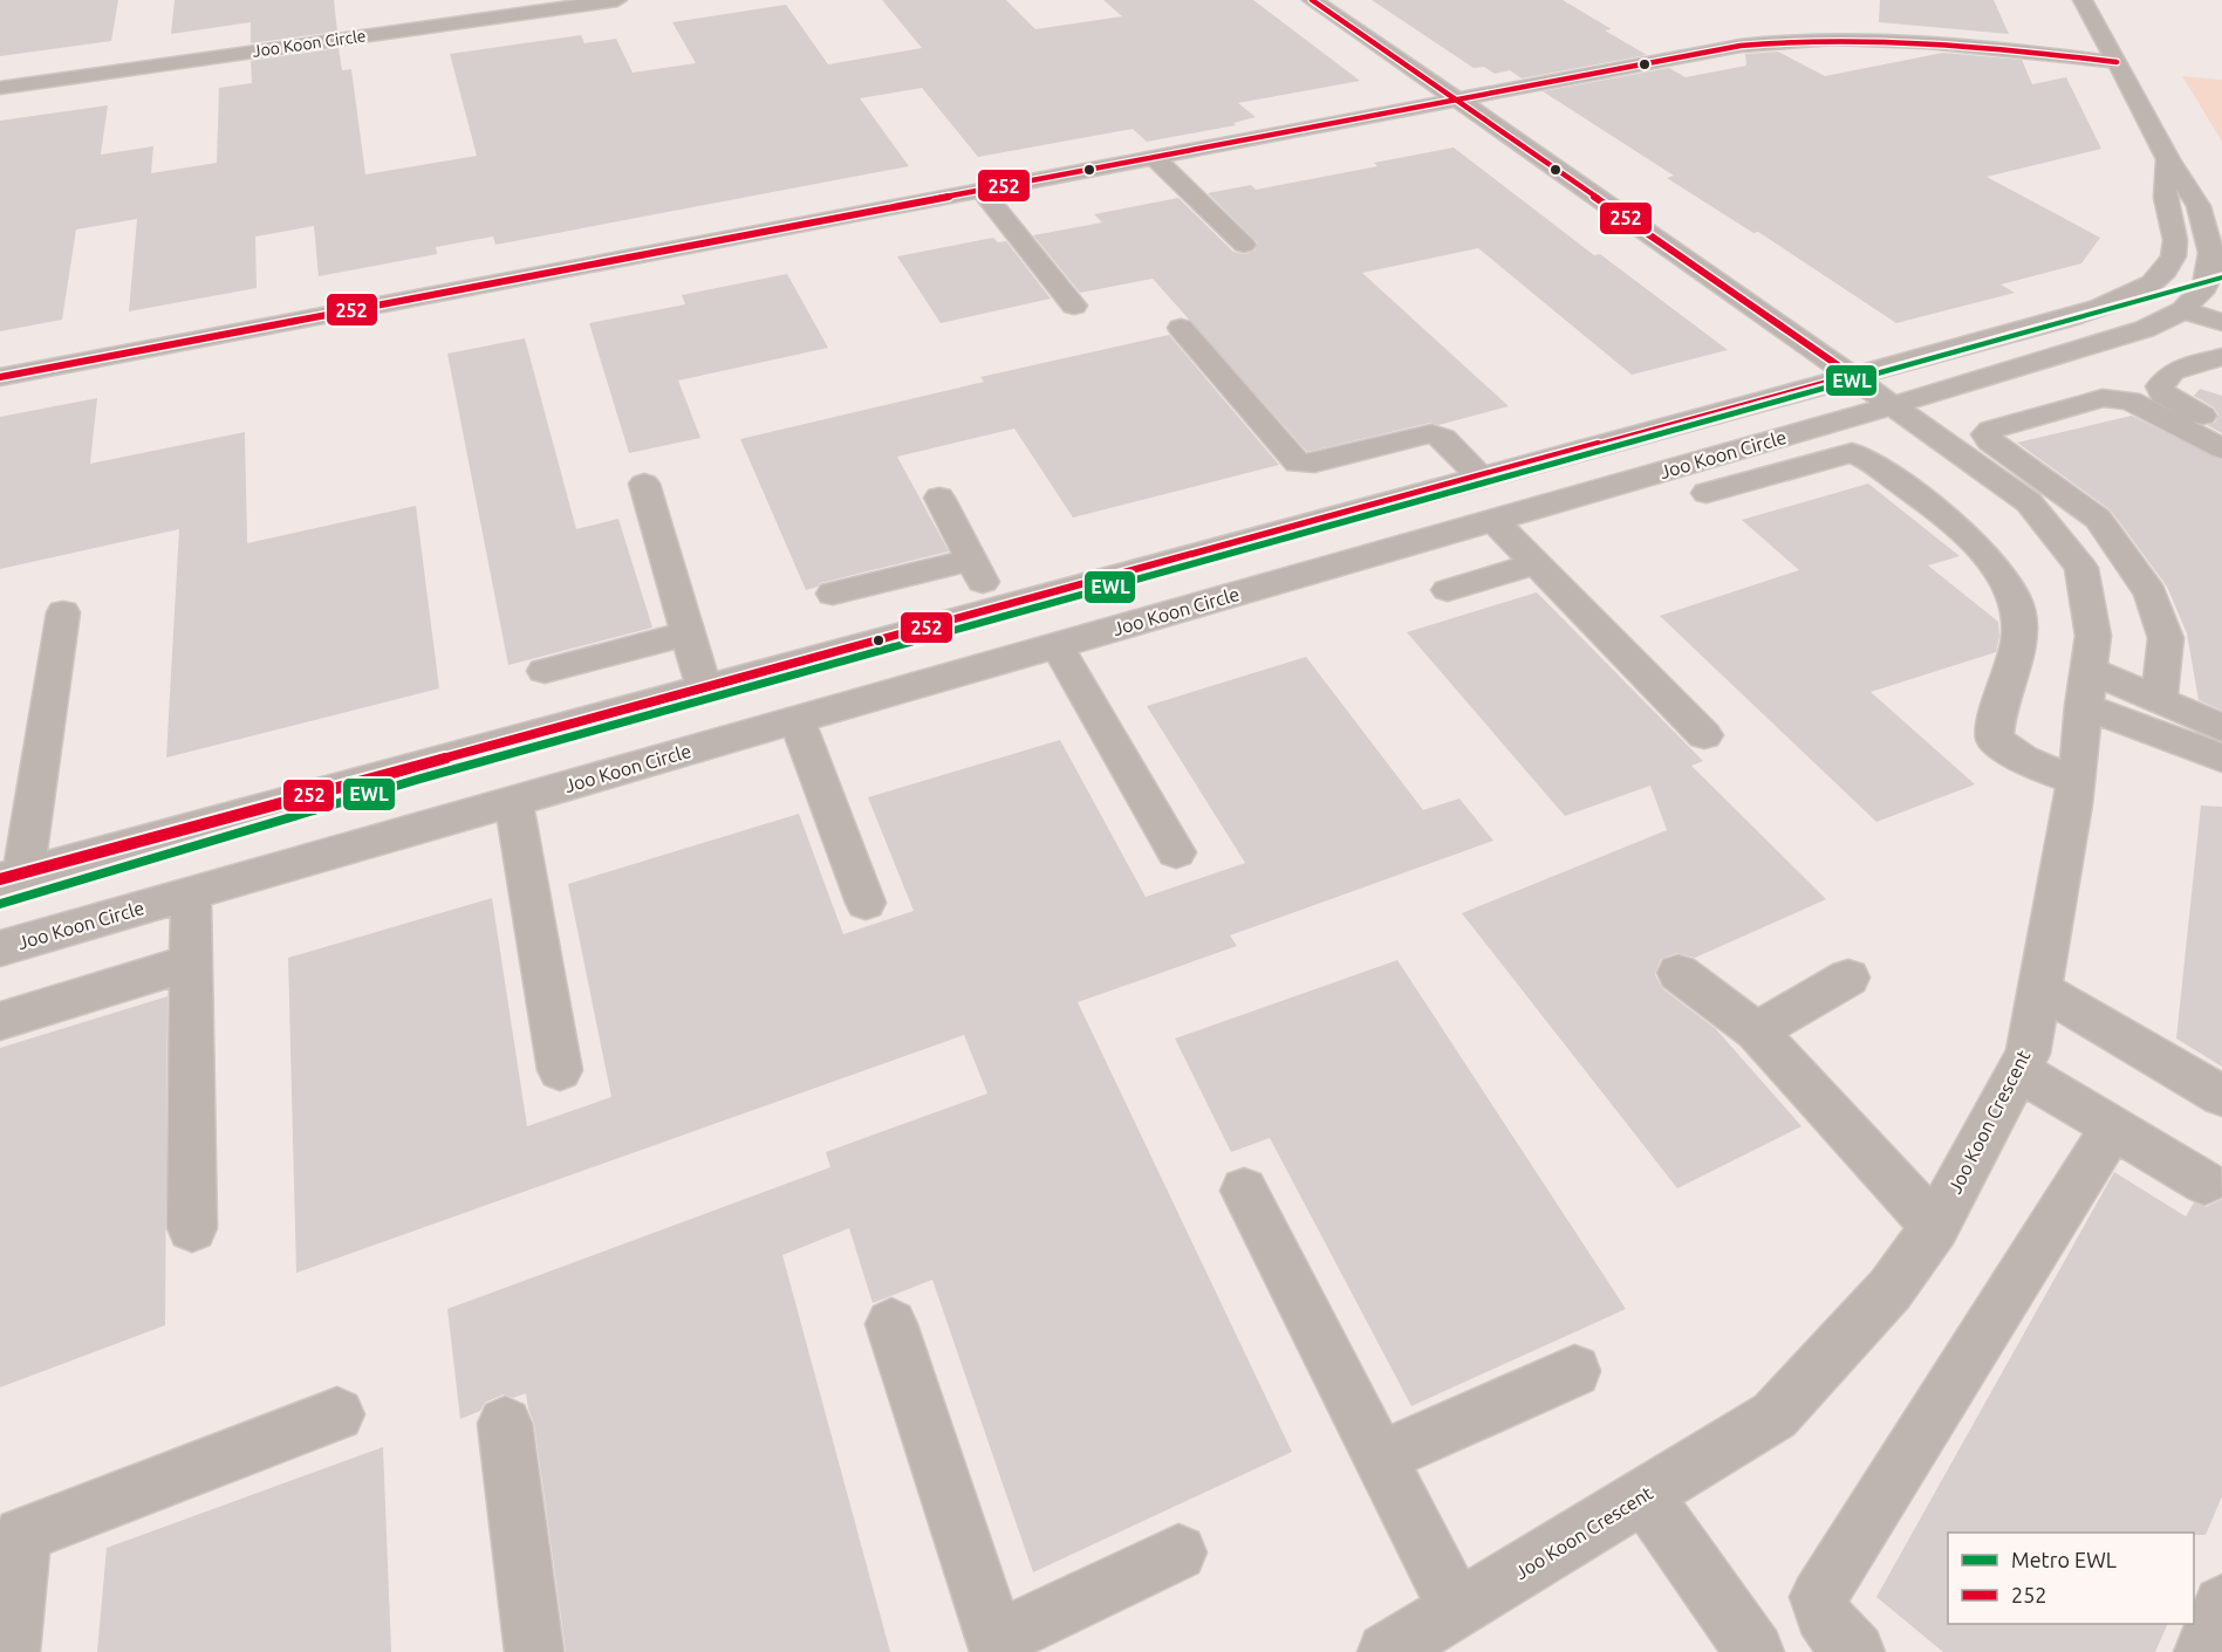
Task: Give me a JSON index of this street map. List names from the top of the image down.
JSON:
{
  "streets": {
    "street": ["Joo Koon Circle", "Joo Koon Crescent"]
  },
  "crossings": [
    ["Joo Koon Circle", "Joo Koon Crescent"]
  ],
  "lines": ["transit line 252", "metro line EWL"],
  "legend": ["Metro EWL", "252"]
}
